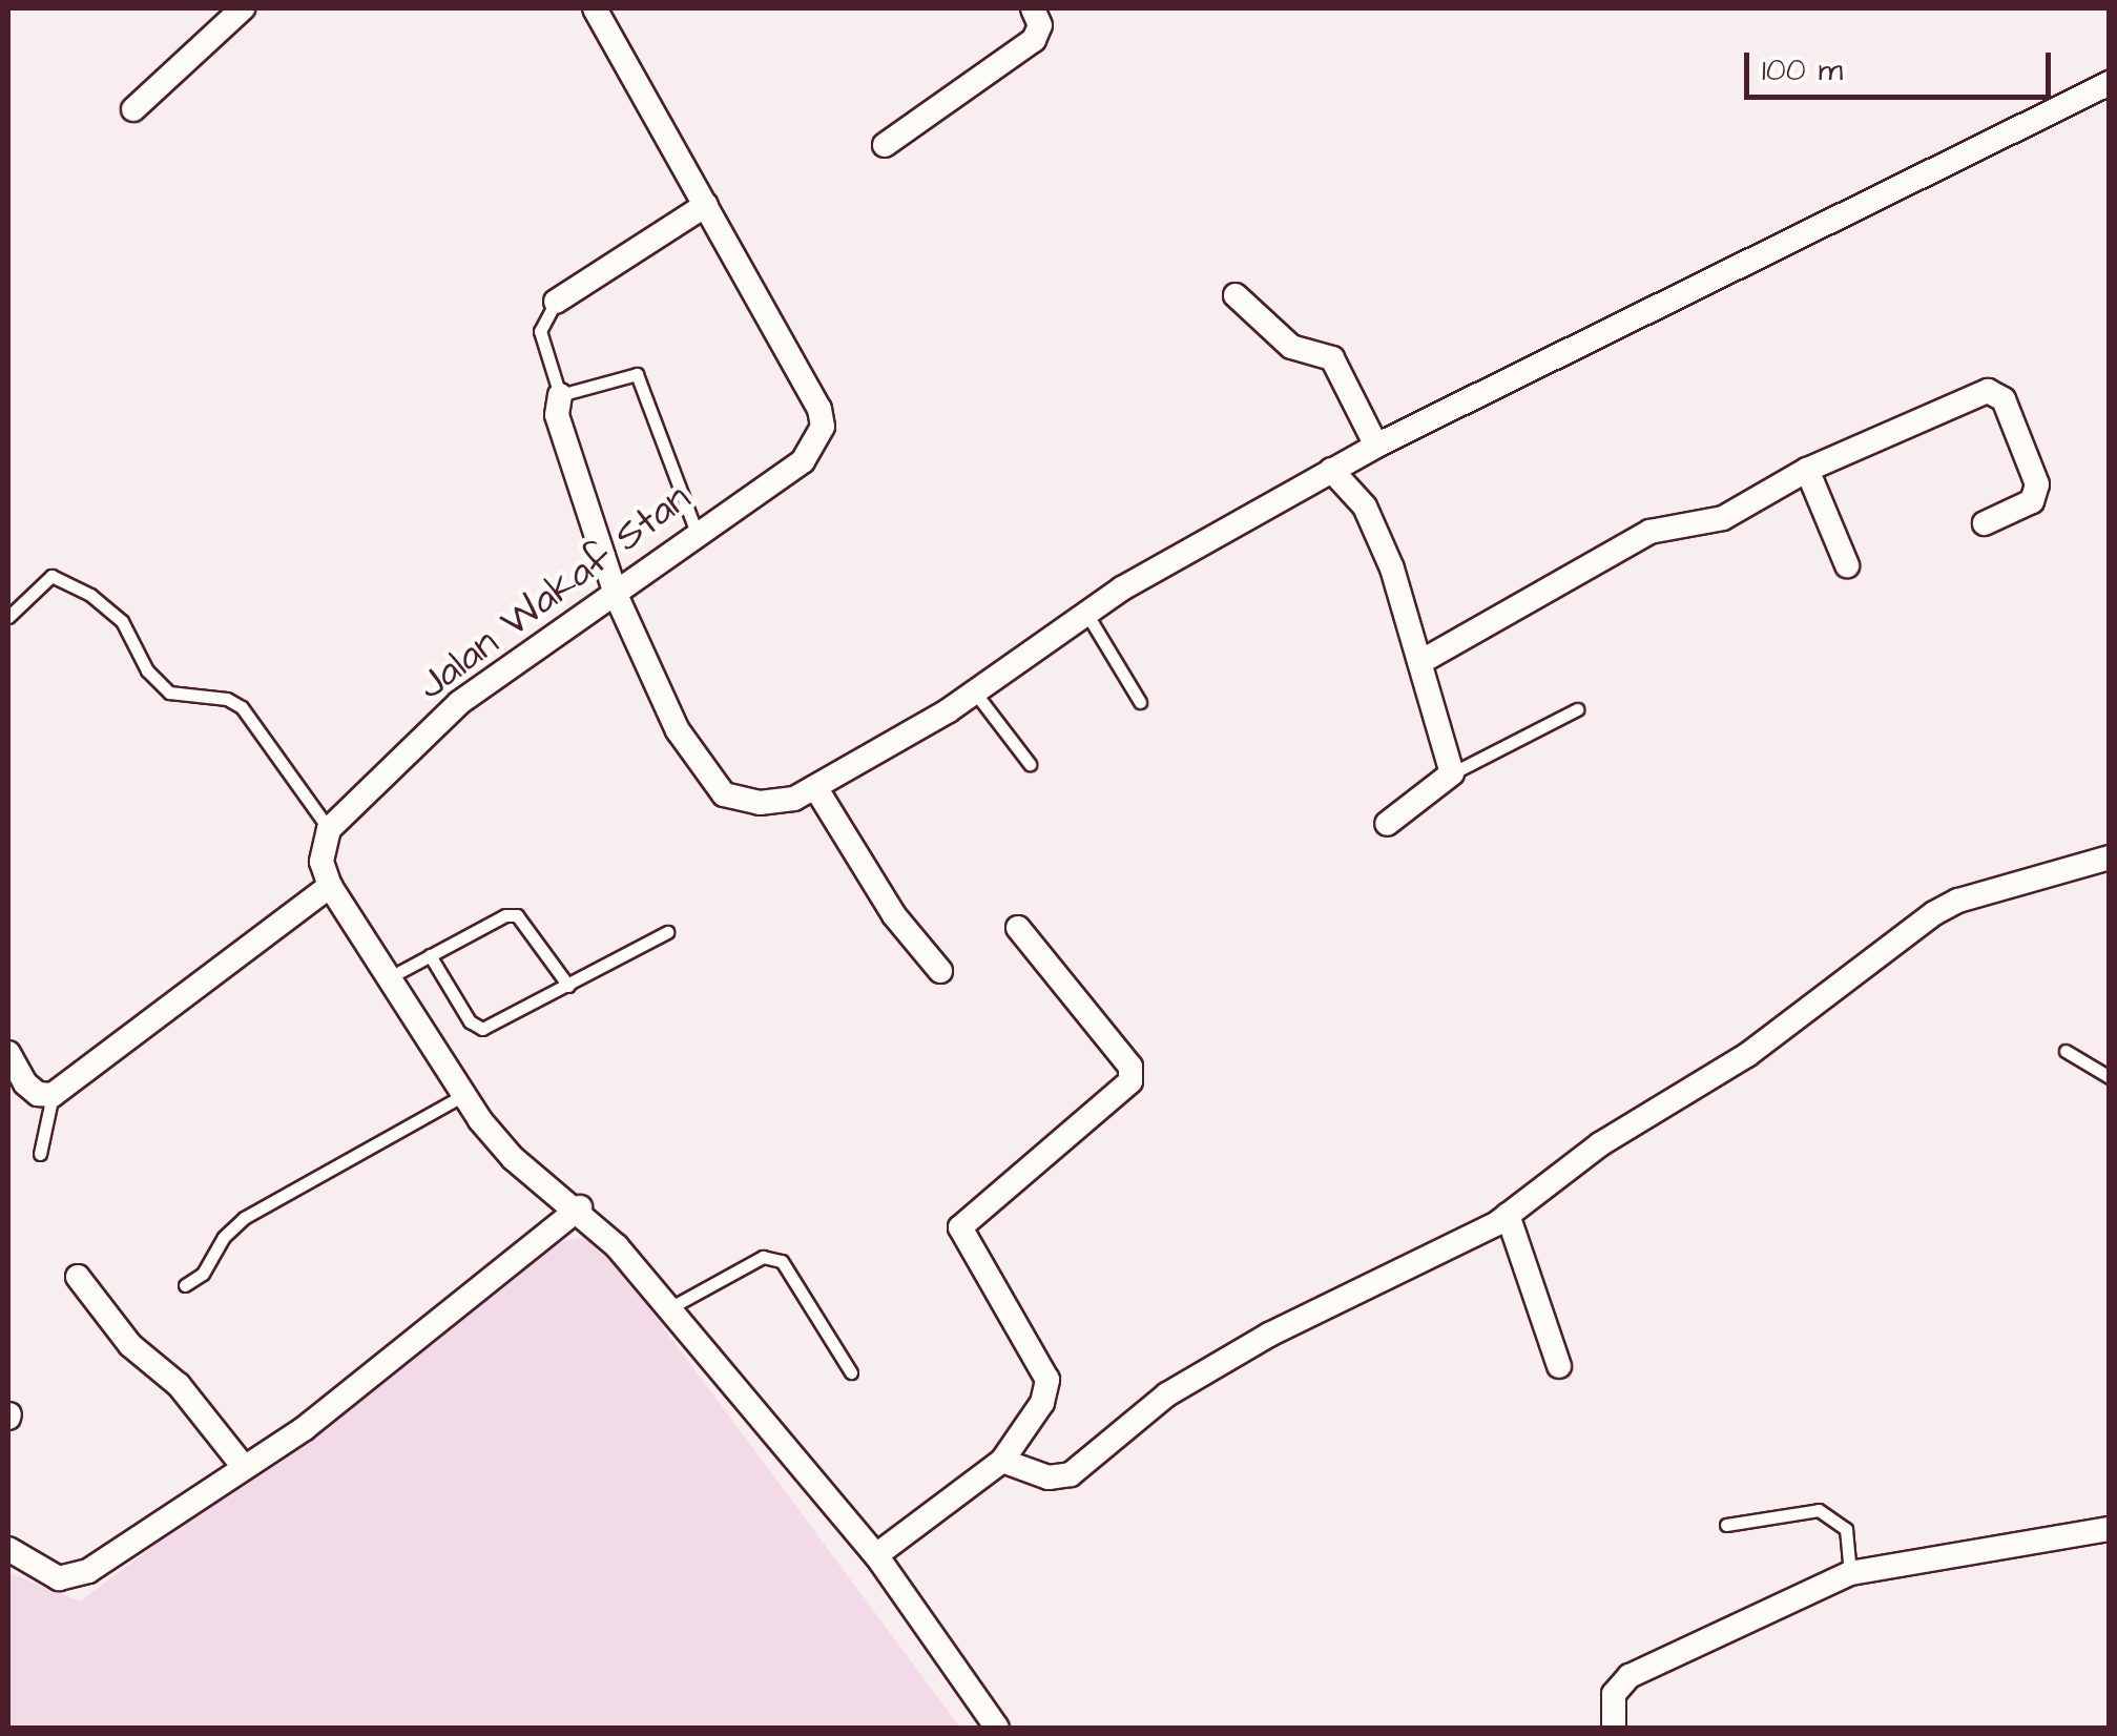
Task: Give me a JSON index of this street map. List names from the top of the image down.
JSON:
{
  "streets": {
    "street": ["Jalan Wakaf Stan"]
  },
  "scale_bar": "100 m"
}
